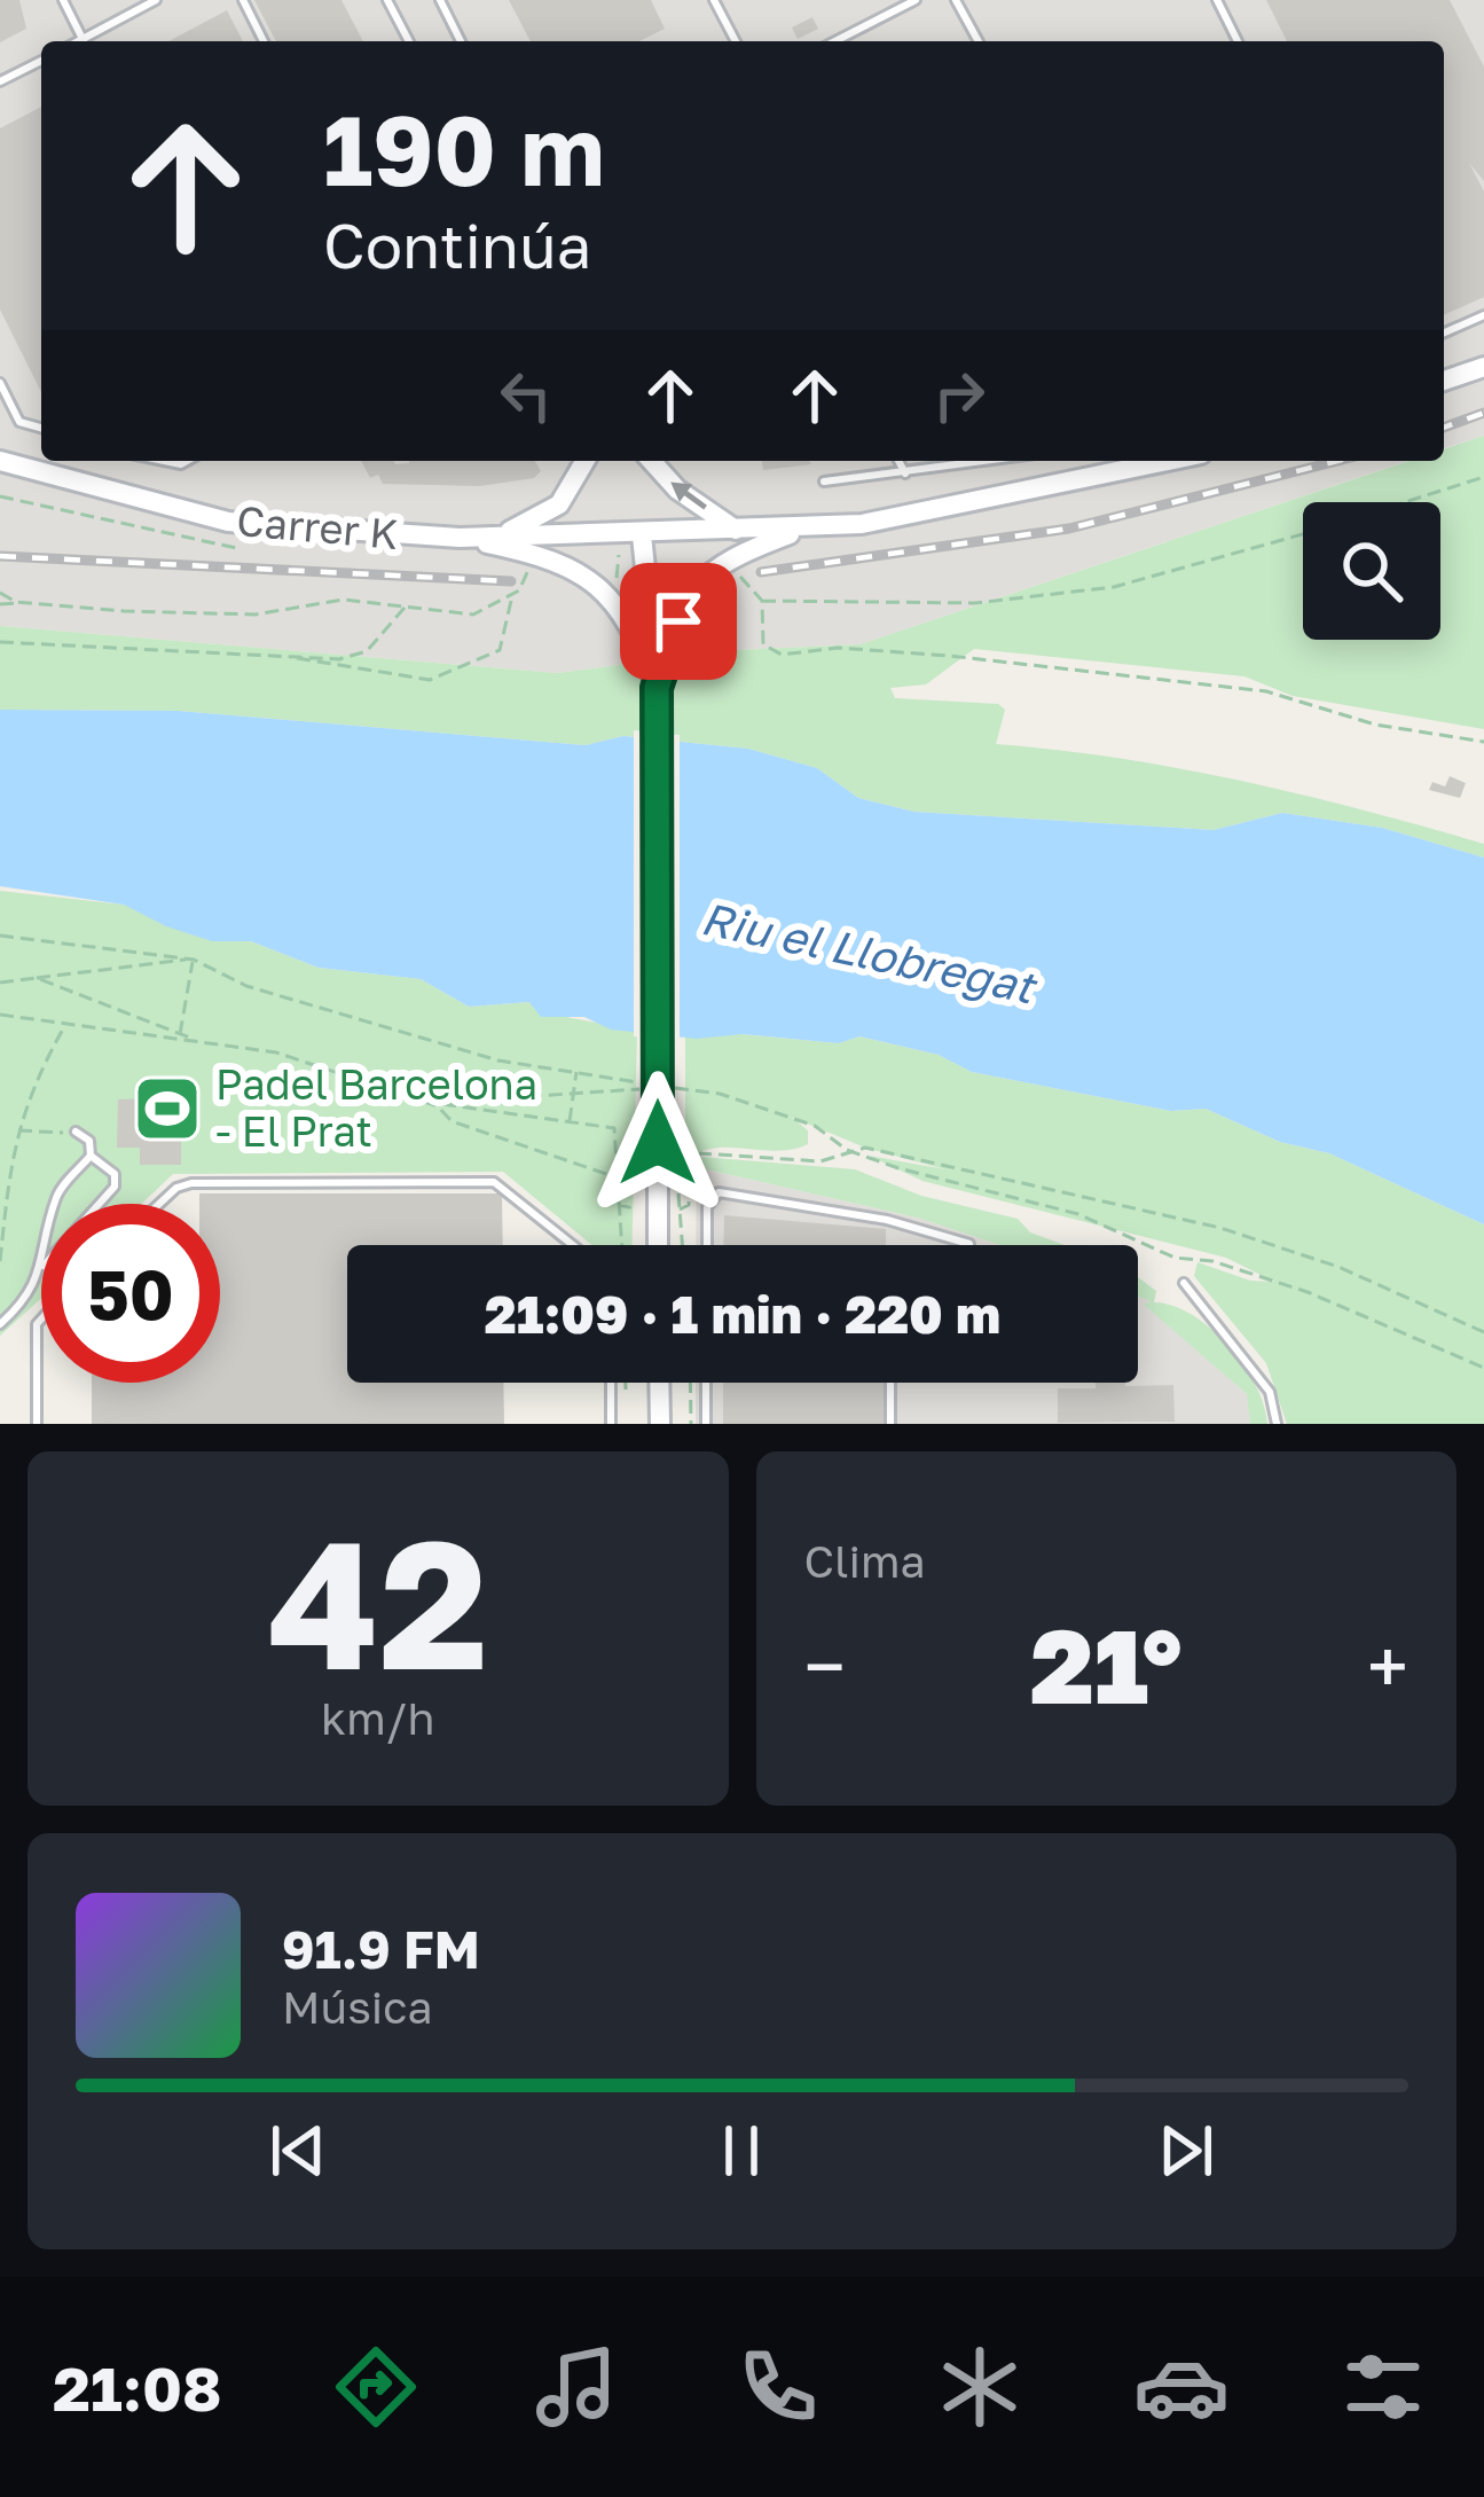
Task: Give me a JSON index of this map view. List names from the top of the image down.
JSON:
{
  "streets": {
    "main road": ["Carrer K"]
  },
  "water": ["Riu el Llobregat"],
  "places": {
    "sports": ["Padel Barcelona - El Prat"]
  },
  "page": {
    "turn": ["190 m", "Continúa"],
    "limit": "50",
    "trip": "21:09 · 1 min · 220 m",
    "tile": [
      ["42", "km/h"],
      "Clima"
    ],
    "heat": ["−", "21°", "+"],
    "song": ["91.9 FM", "Música"],
    "tabs": "21:08"
  }
}
